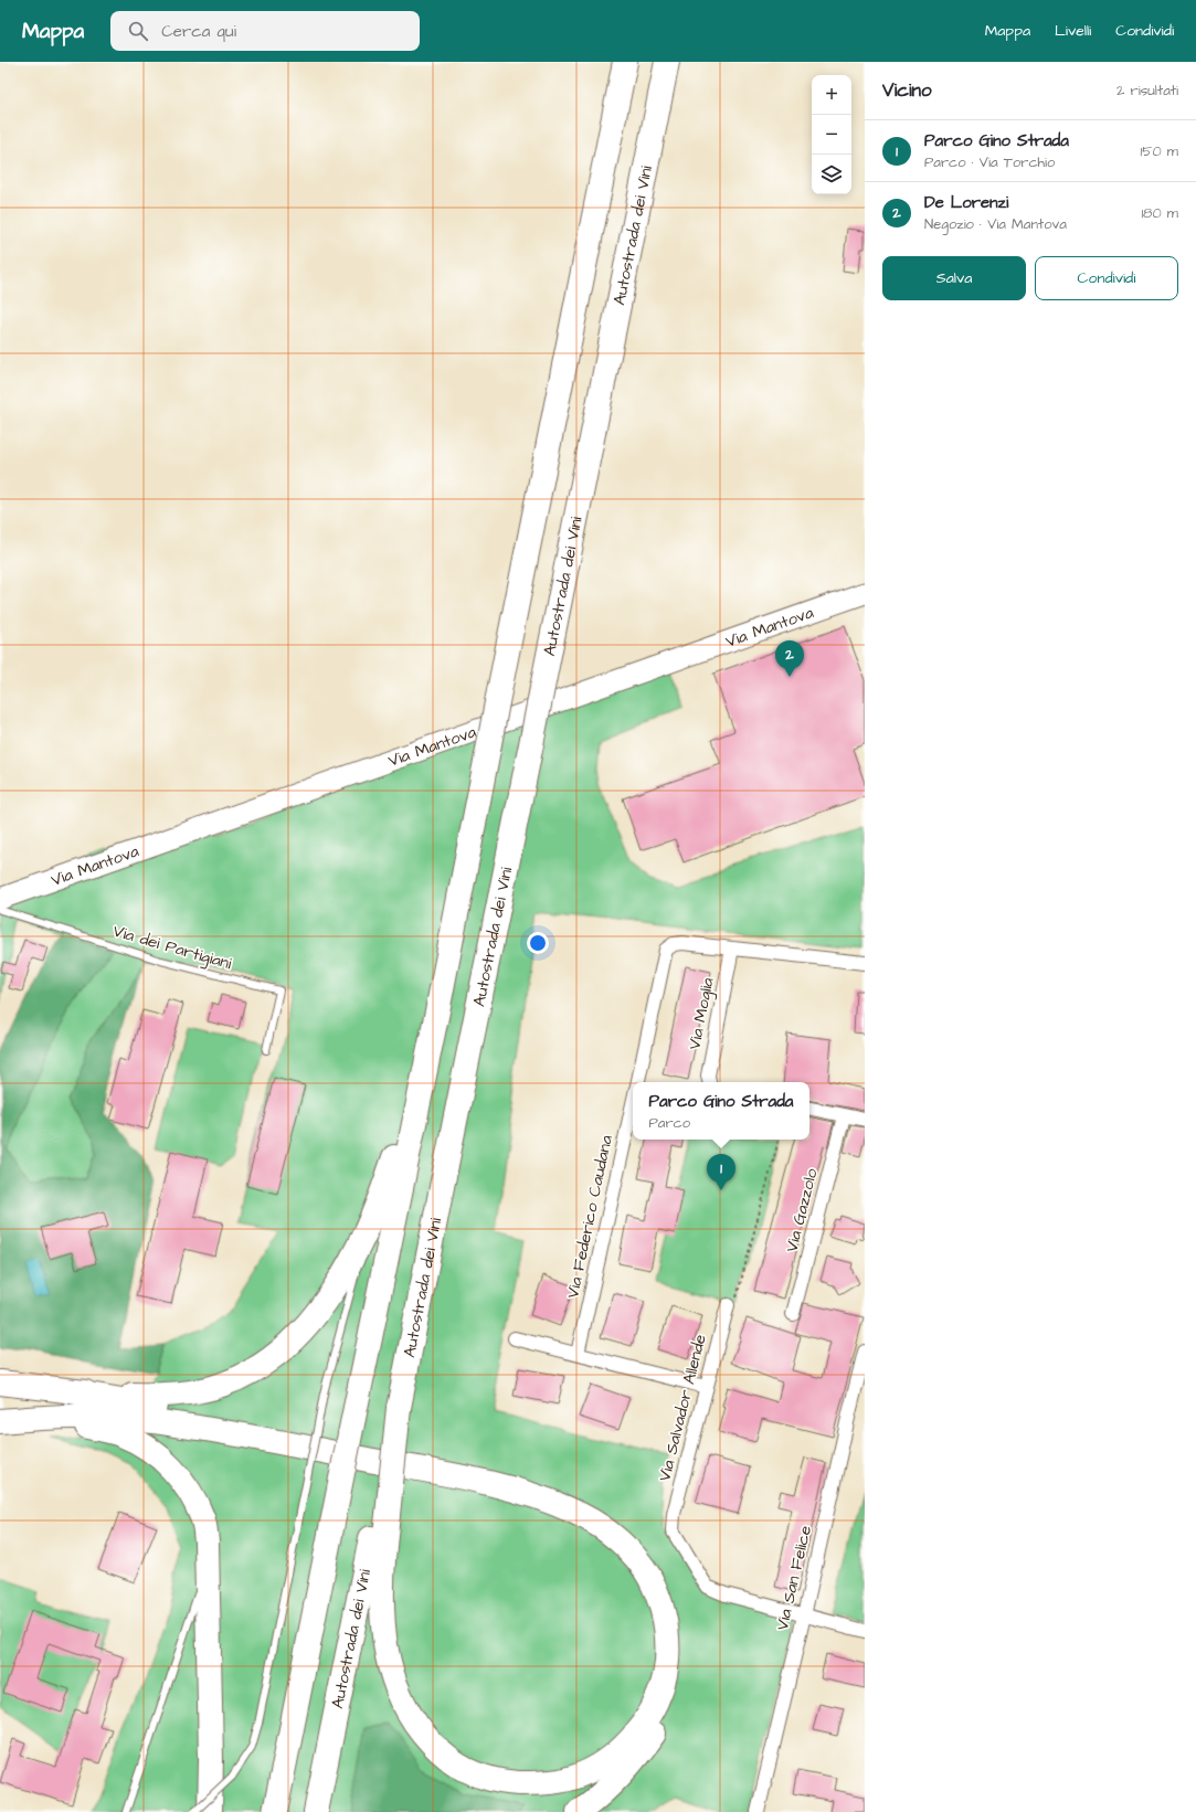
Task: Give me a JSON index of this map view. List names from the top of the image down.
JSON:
{
  "streets": {
    "highway": ["Autostrada dei Vini"],
    "main road": ["Via Mantova"],
    "street": [
      "Via Moglia",
      "Via Gazzolo",
      "Via Federico Caudana",
      "Via Salvador Allende",
      "Via San Felice"
    ],
    "lane": ["Via dei Partigiani"]
  },
  "crossings": [
    ["Via Moglia", "Via Federico Caudana"],
    ["Via Salvador Allende", "Via San Felice"]
  ],
  "page": {
    "header": "Mappa",
    "search": "Cerca qui",
    "nav": ["Mappa", "Livelli", "Condividi"],
    "heading": ["Vicino", "2 risultati"],
    "map_buttons": ["+", "−"],
    "list": [
      {
        "mark": "1",
        "name": "Parco Gino Strada",
        "note": "Parco · Via Torchio",
        "value": "150 m"
      },
      {
        "mark": "2",
        "name": "De Lorenzi",
        "note": "Negozio · Via Mantova",
        "value": "180 m"
      }
    ],
    "buttons": ["Salva", "Condividi"],
    "pins": ["2", "1"],
    "popup": ["Parco Gino Strada", "Parco"]
  }
}
